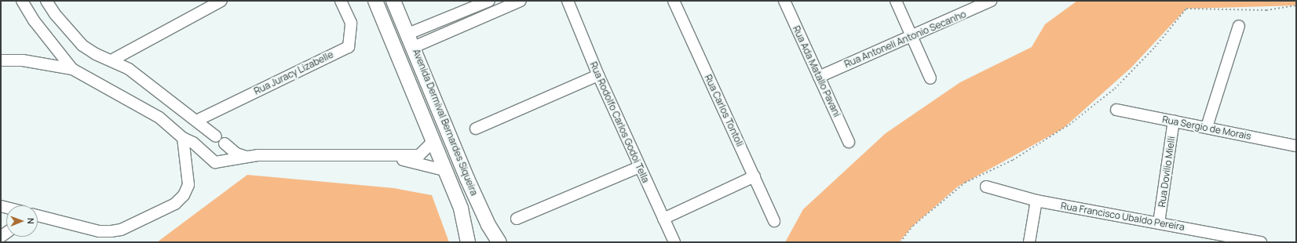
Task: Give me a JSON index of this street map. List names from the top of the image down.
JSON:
{
  "streets": {
    "main road": ["Avenida Dermival Bernardes Siqueira"],
    "street": [
      "Rua Antoneli Antonio Secanho",
      "Rua Ada Matallo Pavani",
      "Rua Juracy Lizabelle",
      "Rua Carlos Tontoli",
      "Rua Rodolfo Carlos Godoi Tella",
      "Rua Sergio de Morais",
      "Rua Dovilio Mielli",
      "Rua Francisco Ubaldo Pereira"
    ]
  },
  "crossings": [
    ["Rua Antoneli Antonio Secanho", "Rua Ada Matallo Pavani"],
    ["Rua Sergio de Morais", "Rua Dovilio Mielli"],
    ["Rua Dovilio Mielli", "Rua Francisco Ubaldo Pereira"]
  ],
  "north": "right"
}
